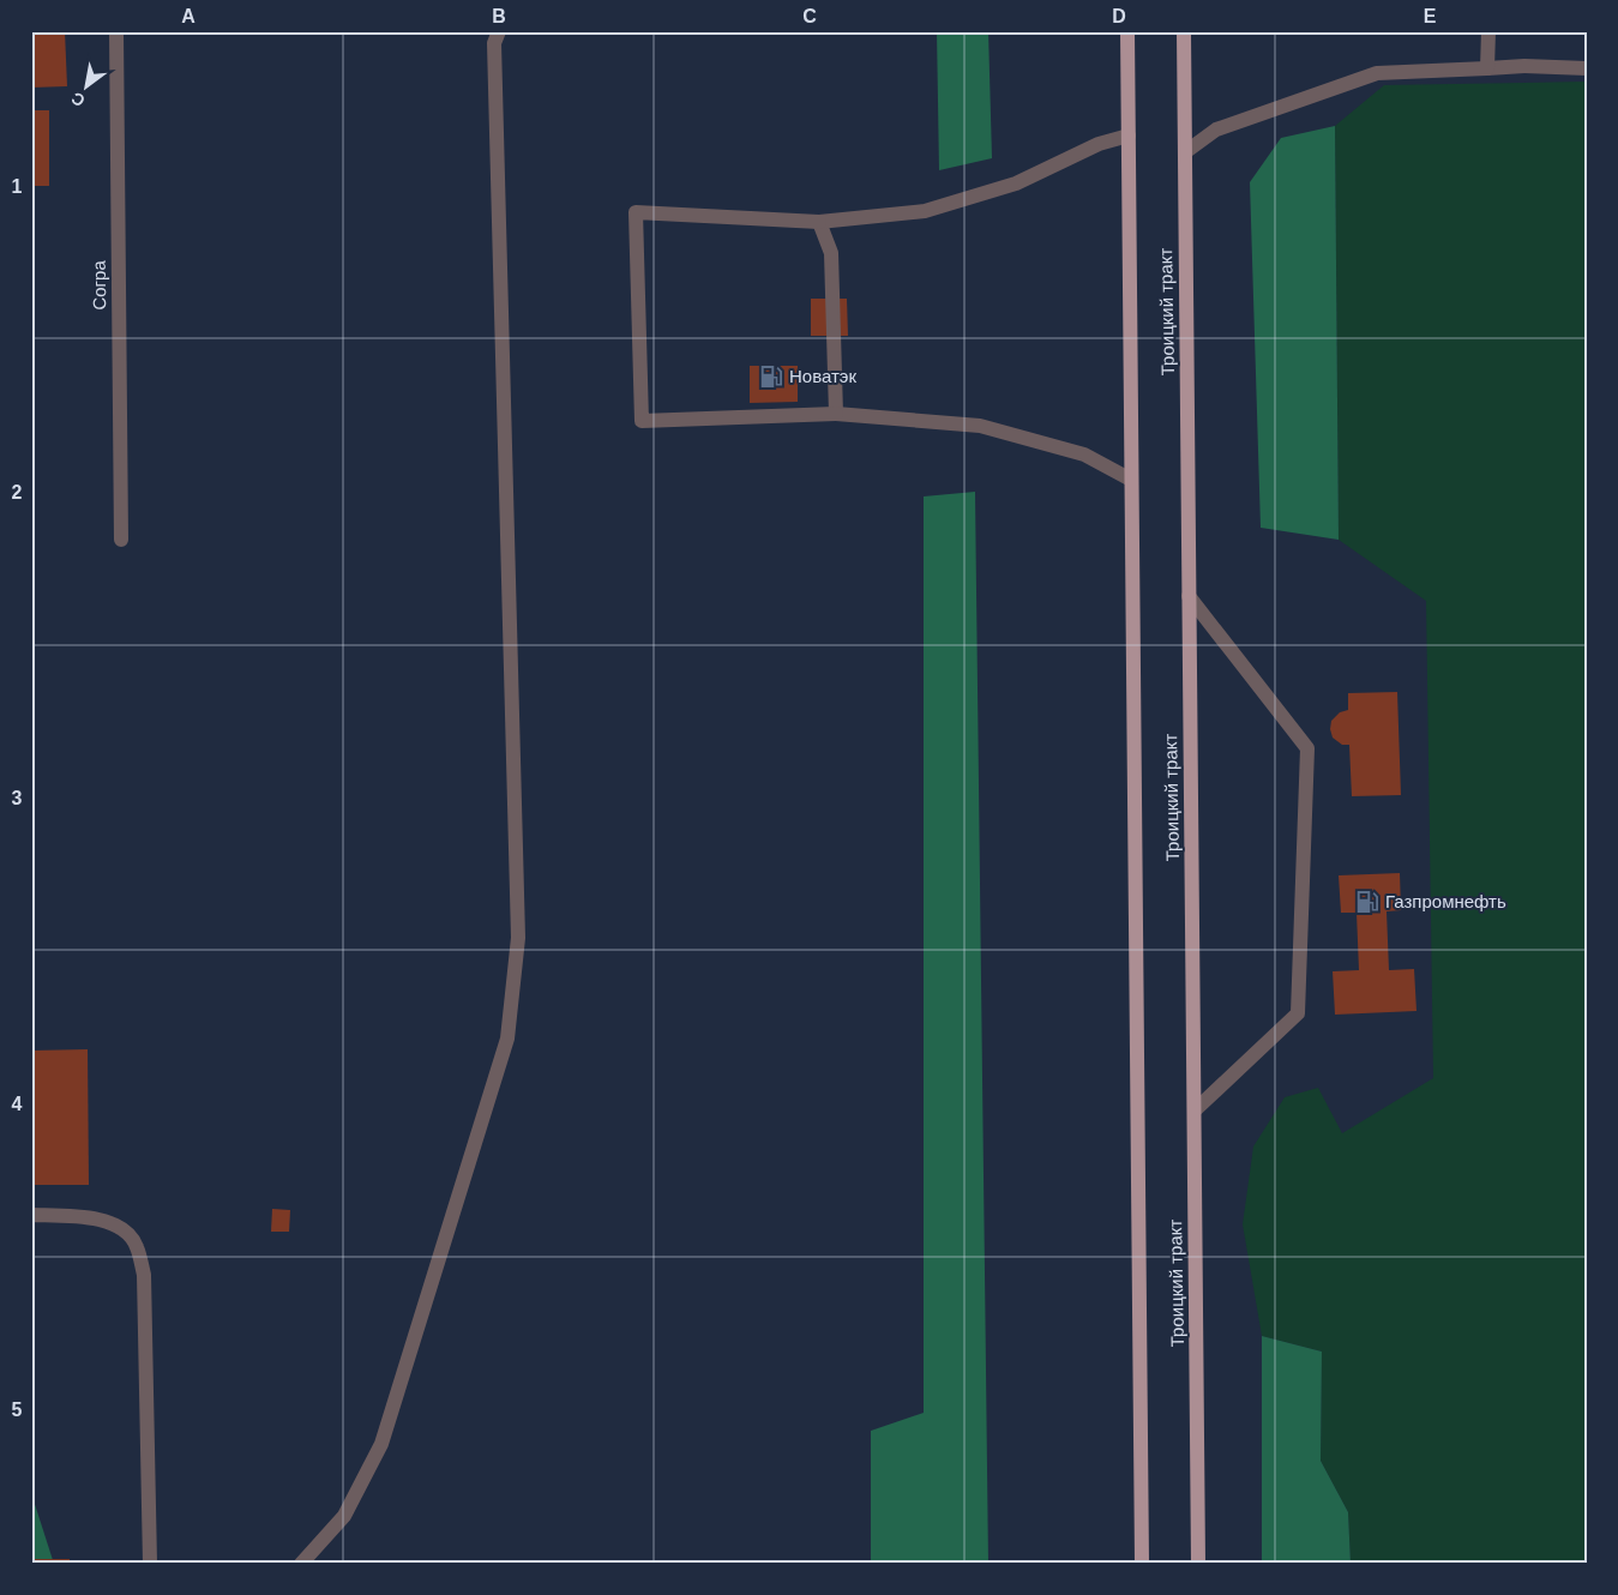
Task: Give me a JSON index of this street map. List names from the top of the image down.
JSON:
{
  "streets": {
    "main road": ["Троицкий тракт"],
    "street": ["Согра"]
  },
  "places": {
    "fuel station": ["Новатэк", "Газпромнефть"]
  },
  "north": "bottom left",
  "grid": {
    "columns": [
      "A",
      "B",
      "C",
      "D",
      "E"
    ],
    "rows": [
      "1",
      "2",
      "3",
      "4",
      "5"
    ]
  }
}
